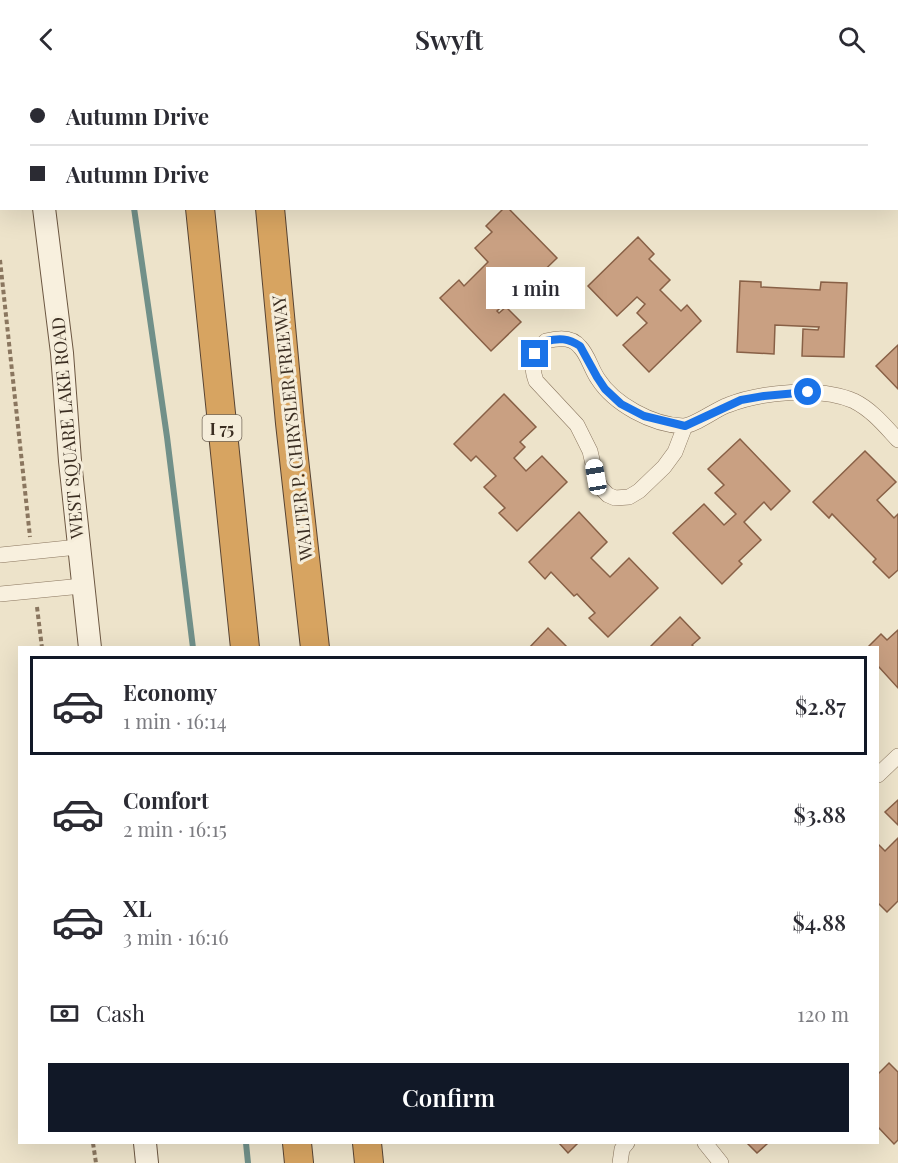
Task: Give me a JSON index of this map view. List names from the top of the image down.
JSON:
{
  "streets": {
    "highway": ["I 75", "WALTER P. CHRYSLER FREEWAY"],
    "main road": ["WEST SQUARE LAKE ROAD"]
  },
  "page": {
    "header": "Swyft",
    "banner": ["Autumn Drive", "Autumn Drive"],
    "bubble": "1 min",
    "list": [
      {
        "name": "Economy",
        "note": "1 min · 16:14",
        "value": "$2.87"
      },
      {
        "name": "Comfort",
        "note": "2 min · 16:15",
        "value": "$3.88"
      },
      {
        "name": "XL",
        "note": "3 min · 16:16",
        "value": "$4.88"
      }
    ],
    "pay": ["Cash", "120 m"],
    "buttons": "Confirm"
  }
}
